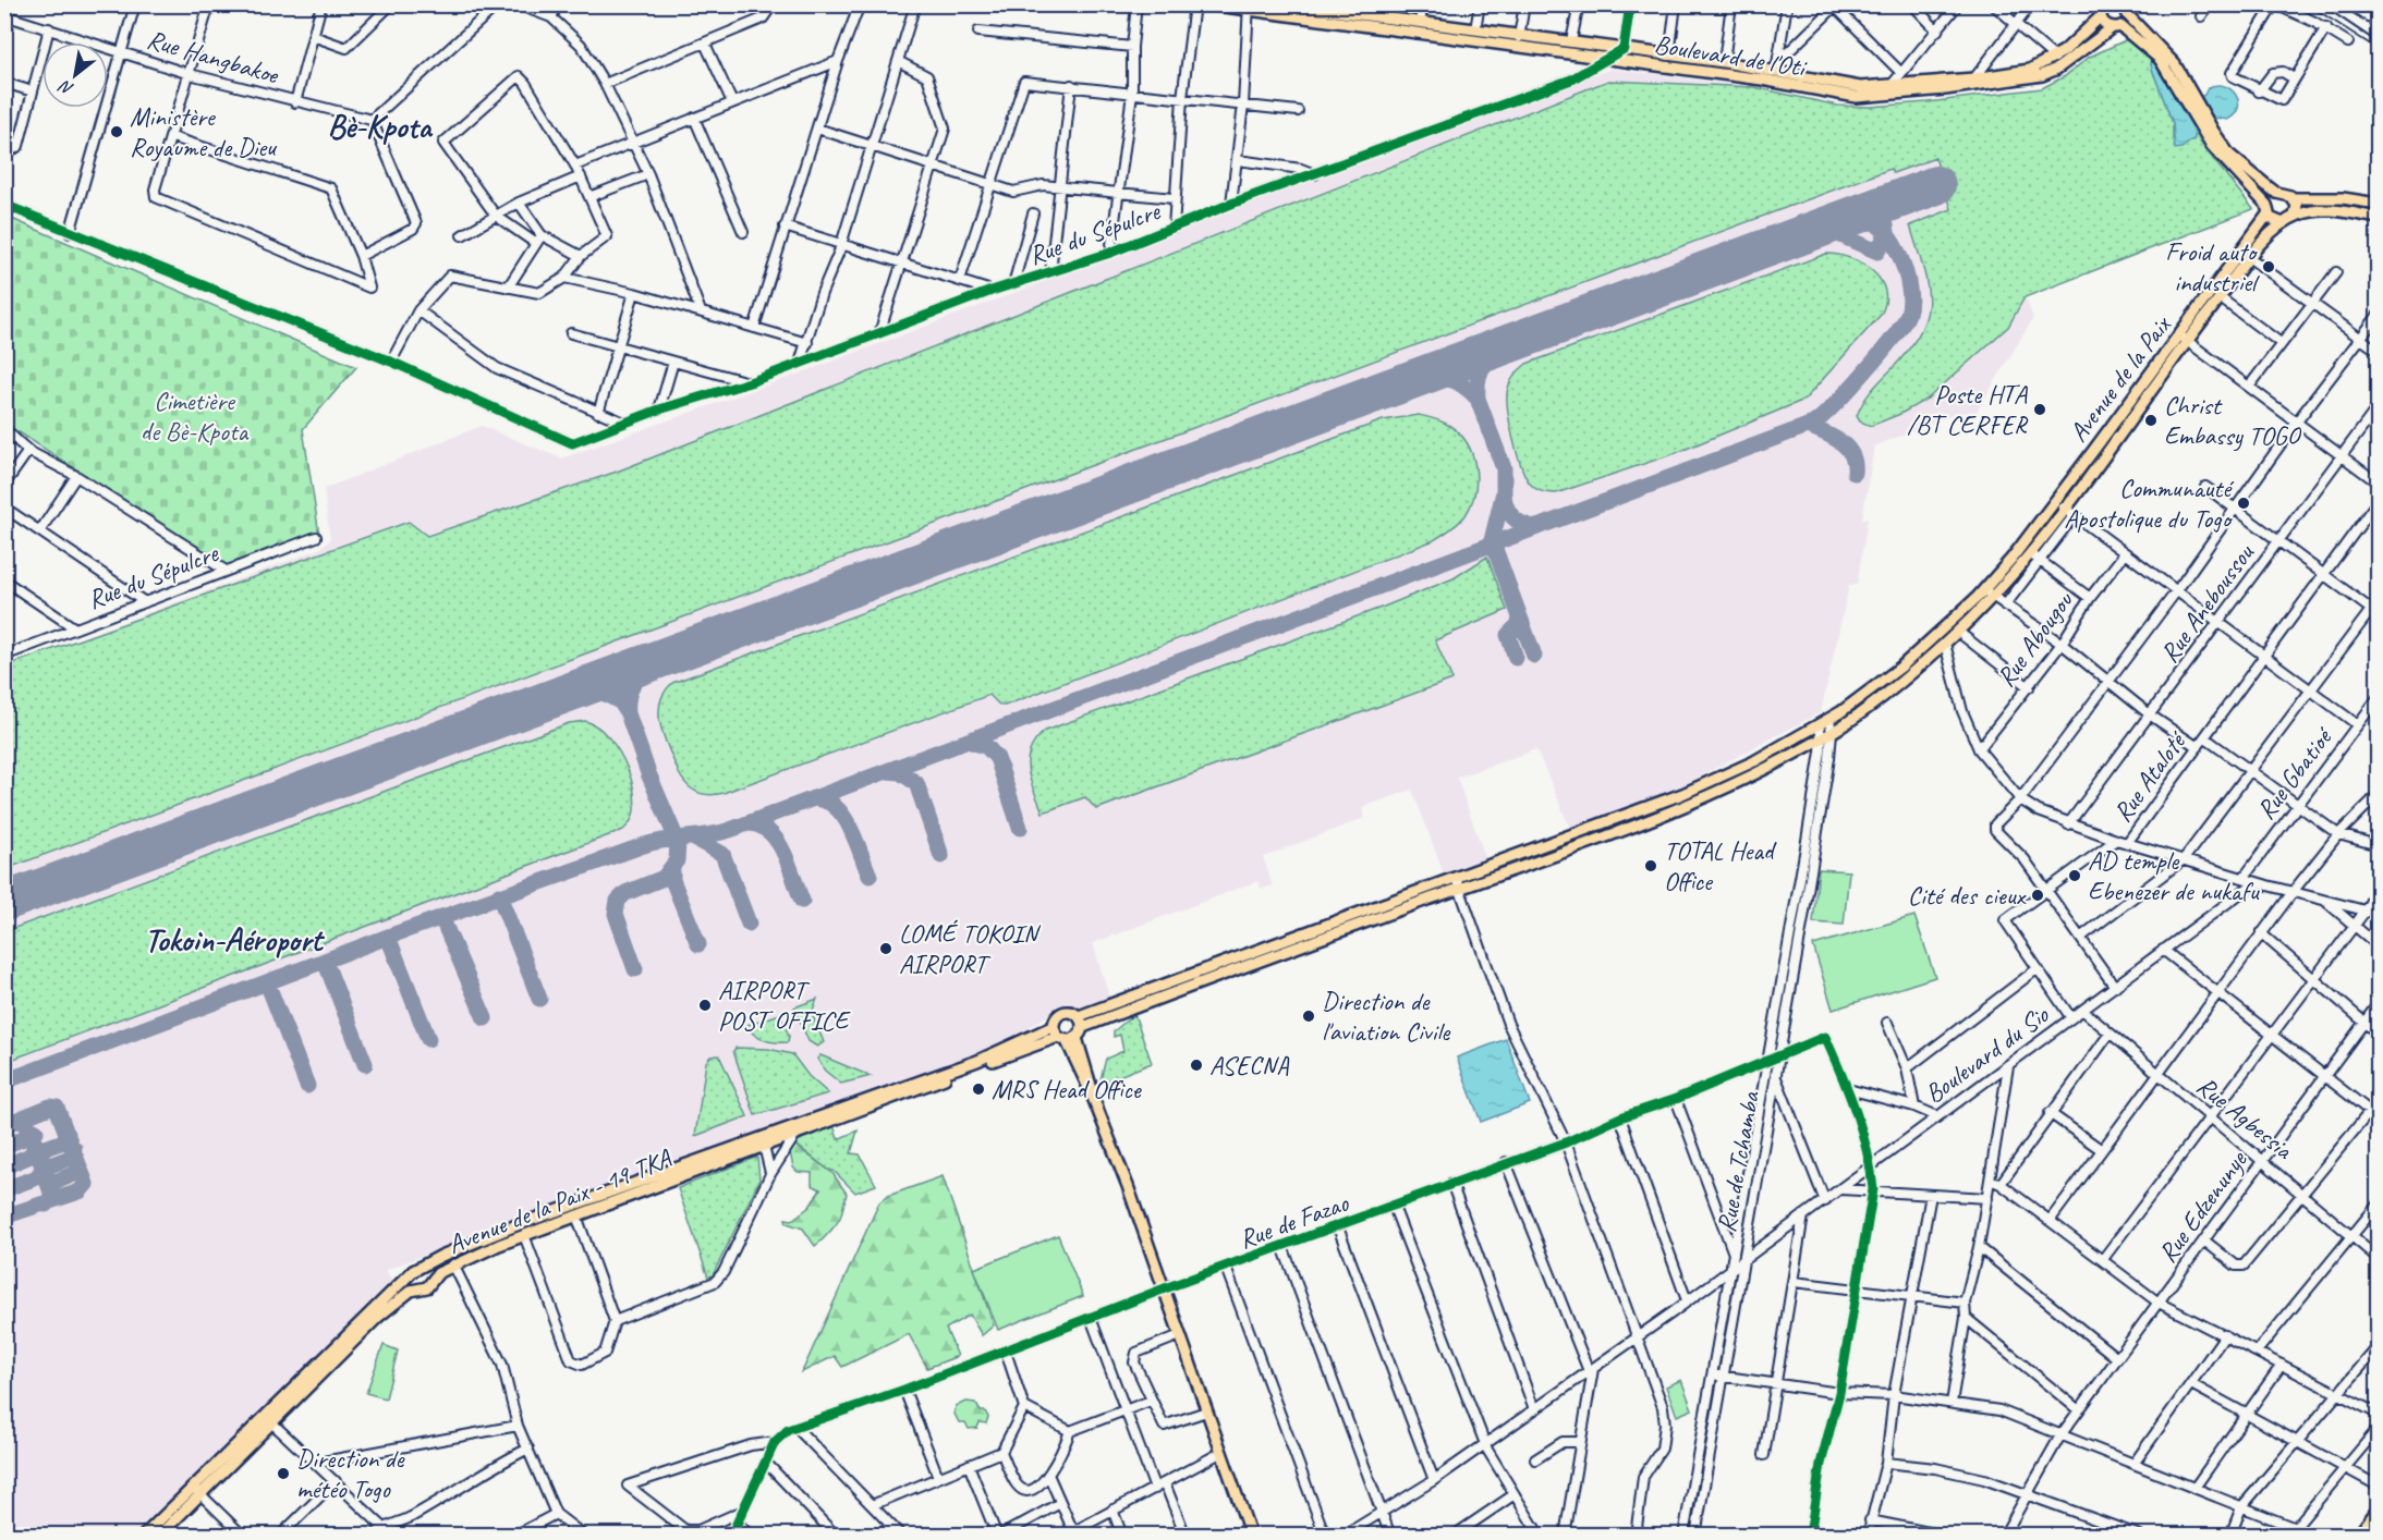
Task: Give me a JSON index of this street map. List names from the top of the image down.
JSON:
{
  "streets": {
    "main road": ["Boulevard de l'Oti", "Avenue de la Paix", "Avenue de la Paix - 19 TKA"],
    "street": [
      "Rue Hangbakoe",
      "Rue du Sépulcre",
      "Rue Aneboussou",
      "Rue Abougou",
      "Rue Gbatioé",
      "Rue Ataloté",
      "Boulevard du Sio",
      "Rue Agbessia",
      "Rue de Tchamba",
      "Rue Edzenunye",
      "Rue de Fazao"
    ]
  },
  "crossings": [
    ["Boulevard de l'Oti", "Rue du Sépulcre"],
    ["Avenue de la Paix", "Rue de Tchamba"],
    ["Boulevard du Sio", "Rue Agbessia"],
    ["Boulevard du Sio", "Rue de Tchamba"],
    ["Rue Agbessia", "Rue Edzenunye"],
    ["Rue de Tchamba", "Rue de Fazao"]
  ],
  "districts": ["Bè-Kpota", "Tokoin-Aéroport"],
  "parks": ["Cimetière de Bè-Kpota"],
  "places": [
    "Ministère Royaume de Dieu",
    "Froid auto industriel",
    "Poste HTA /BT CERFER",
    "Christ Embassy TOGO",
    "Communauté Apostolique du Togo",
    "TOTAL Head Office",
    "AD temple Ebenezer de nukafu",
    "Cité des cieux",
    "LOMÉ TOKOIN AIRPORT",
    "AIRPORT POST OFFICE",
    "Direction de l'aviation Civile",
    "ASECNA",
    "MRS Head Office",
    "Direction de météo Togo"
  ],
  "north": "bottom left"
}
